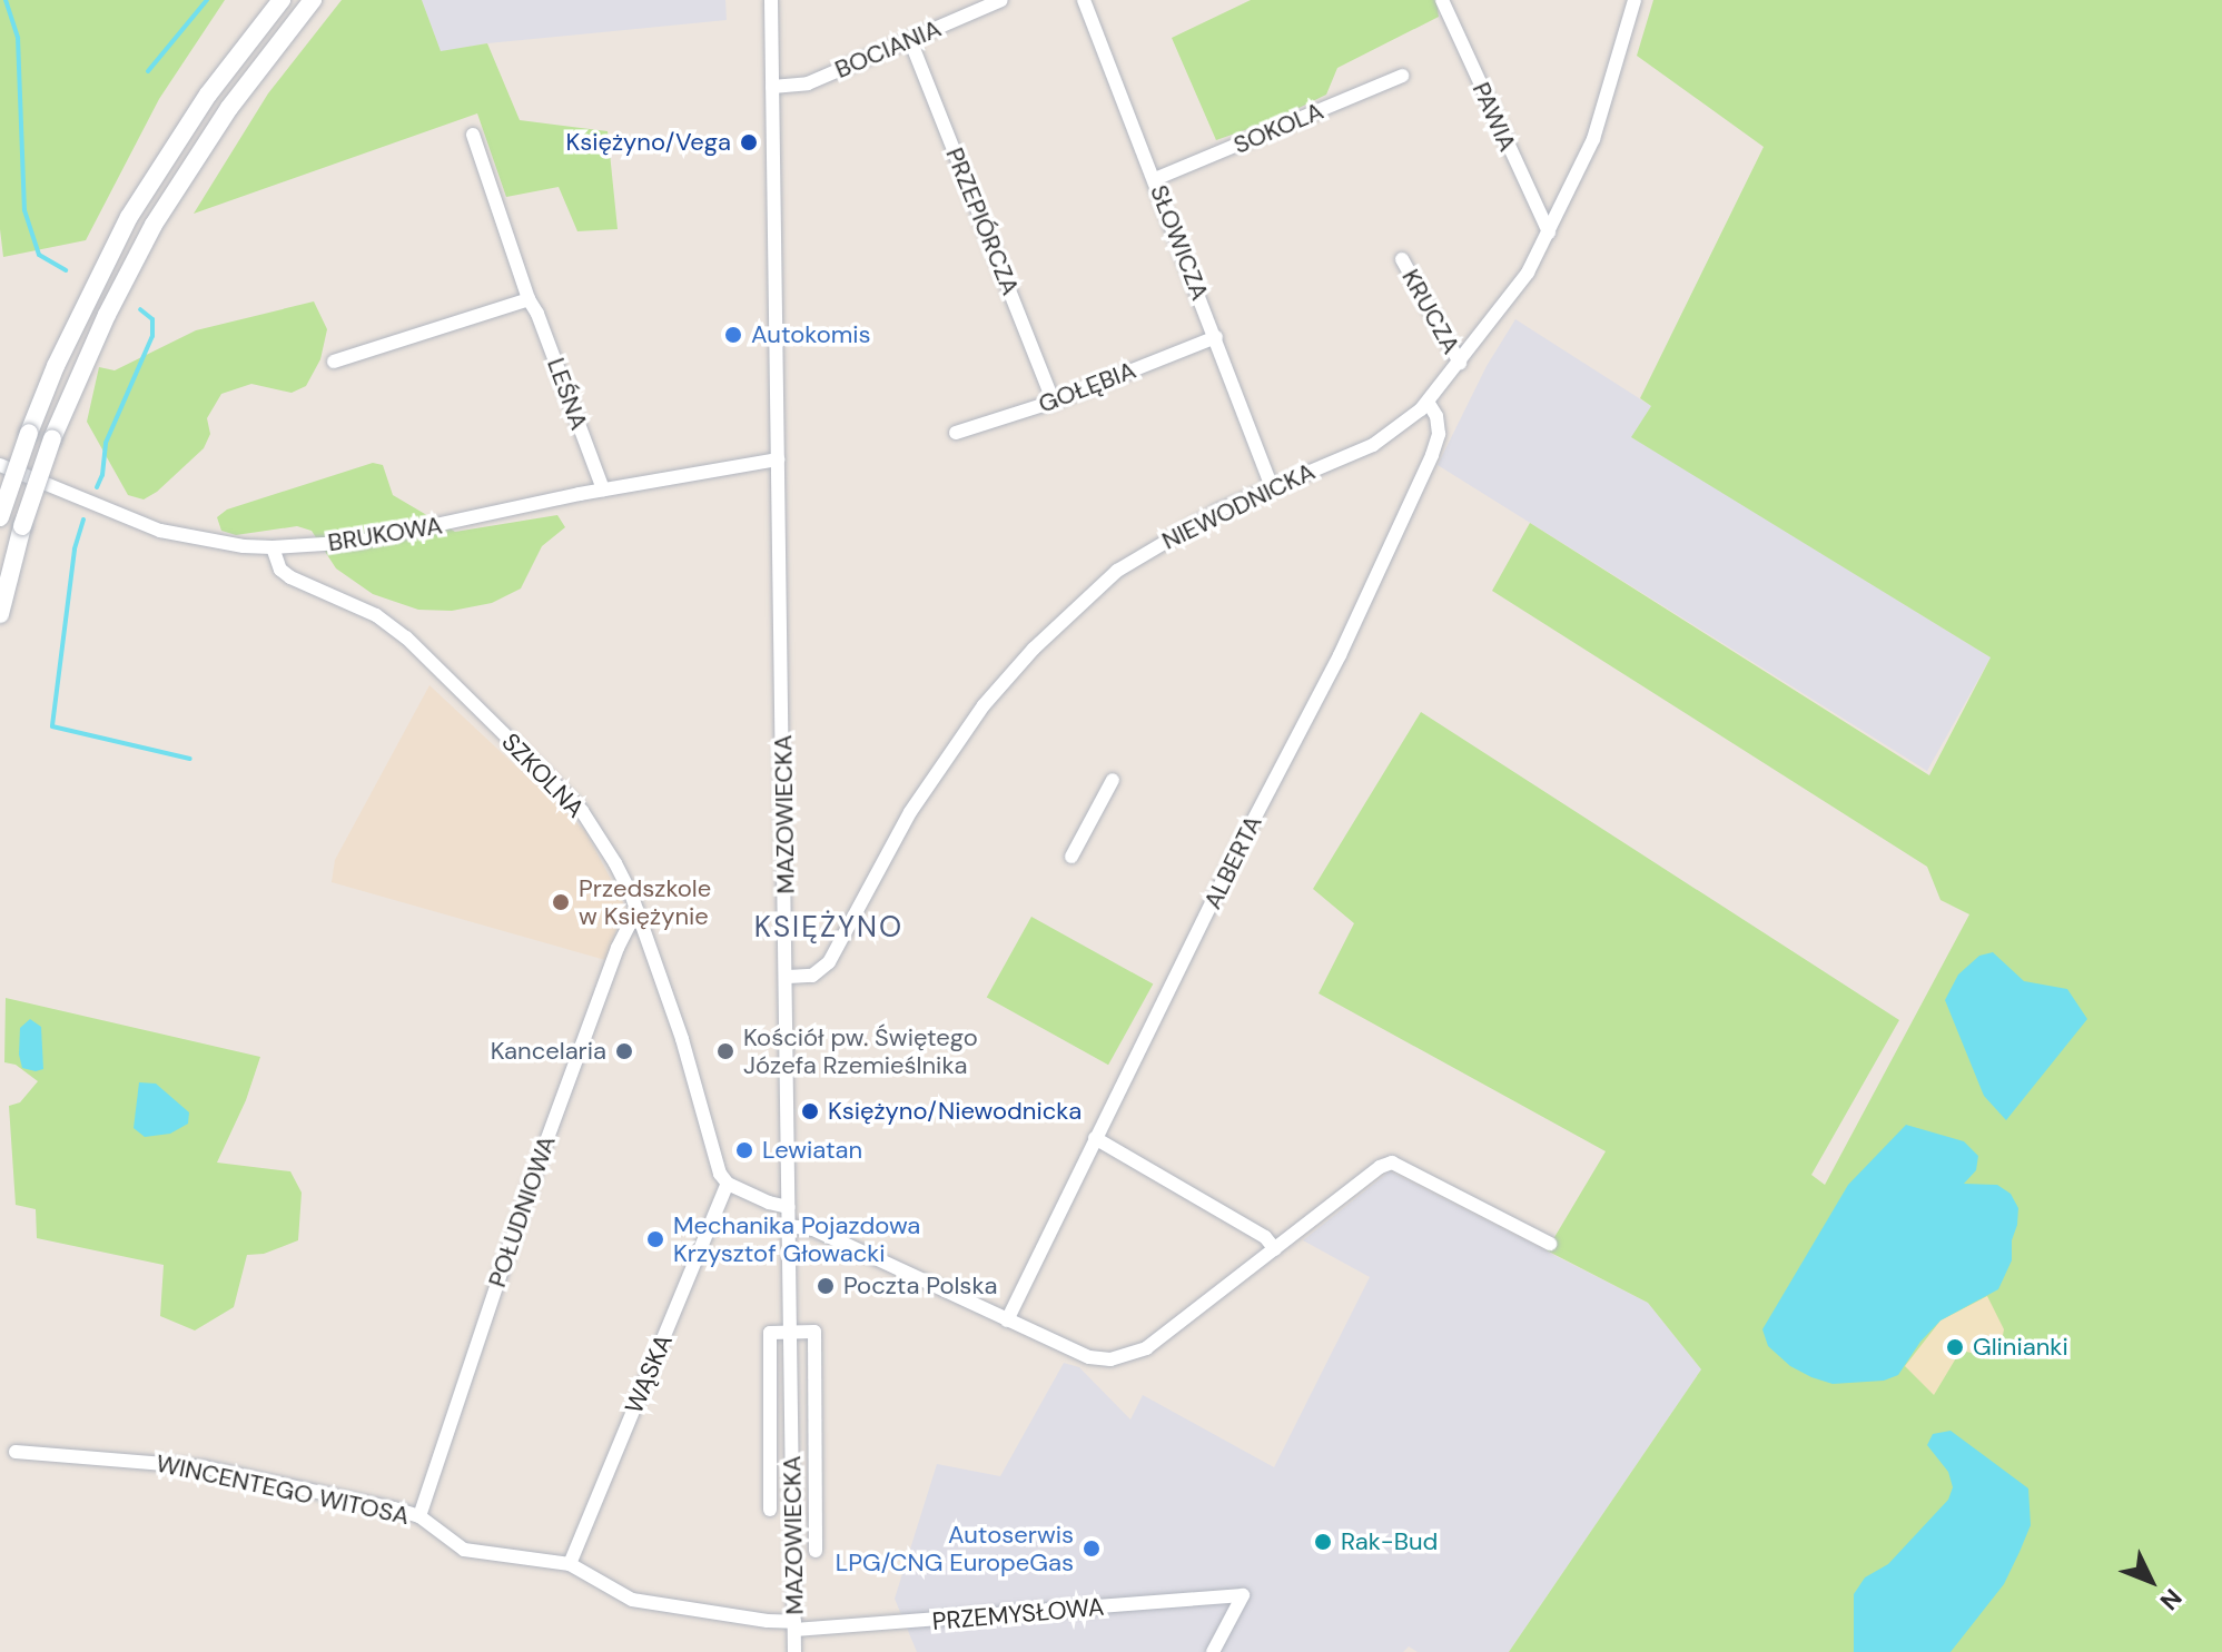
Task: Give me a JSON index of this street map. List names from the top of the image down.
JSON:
{
  "streets": {
    "street": [
      "BOCIANIA",
      "PAWIA",
      "SOKOLA",
      "PRZEPIÓRCZA",
      "SŁOWICZA",
      "KRUCZA",
      "GOŁĘBIA",
      "LEŚNA",
      "NIEWODNICKA",
      "BRUKOWA",
      "SZKOLNA",
      "MAZOWIECKA",
      "ALBERTA",
      "POŁUDNIOWA",
      "WĄSKA",
      "WINCENTEGO WITOSA",
      "PRZEMYSŁOWA"
    ]
  },
  "crossings": [
    ["BOCIANIA", "PRZEPIÓRCZA"],
    ["BOCIANIA", "MAZOWIECKA"],
    ["PAWIA", "NIEWODNICKA"],
    ["SOKOLA", "SŁOWICZA"],
    ["PRZEPIÓRCZA", "GOŁĘBIA"],
    ["SŁOWICZA", "GOŁĘBIA"],
    ["SŁOWICZA", "NIEWODNICKA"],
    ["KRUCZA", "NIEWODNICKA"],
    ["LEŚNA", "BRUKOWA"],
    ["NIEWODNICKA", "MAZOWIECKA"],
    ["NIEWODNICKA", "ALBERTA"],
    ["BRUKOWA", "SZKOLNA"],
    ["BRUKOWA", "MAZOWIECKA"],
    ["SZKOLNA", "POŁUDNIOWA"],
    ["SZKOLNA", "WĄSKA"],
    ["MAZOWIECKA", "WINCENTEGO WITOSA"],
    ["MAZOWIECKA", "PRZEMYSŁOWA"],
    ["POŁUDNIOWA", "WINCENTEGO WITOSA"],
    ["WĄSKA", "WINCENTEGO WITOSA"],
    ["WINCENTEGO WITOSA", "PRZEMYSŁOWA"]
  ],
  "districts": ["KSIĘŻYNO"],
  "places": [
    "Księżyno/Vega",
    "Autokomis",
    "Przedszkole w Księżynie",
    "Kancelaria",
    "Kościół pw. Świętego Józefa Rzemieślnika",
    "Księżyno/Niewodnicka",
    "Lewiatan",
    "Mechanika Pojazdowa Krzysztof Głowacki",
    "Poczta Polska",
    "Glinianki",
    "Rak-Bud",
    "Autoserwis LPG/CNG EuropeGas"
  ],
  "north": "bottom right"
}
